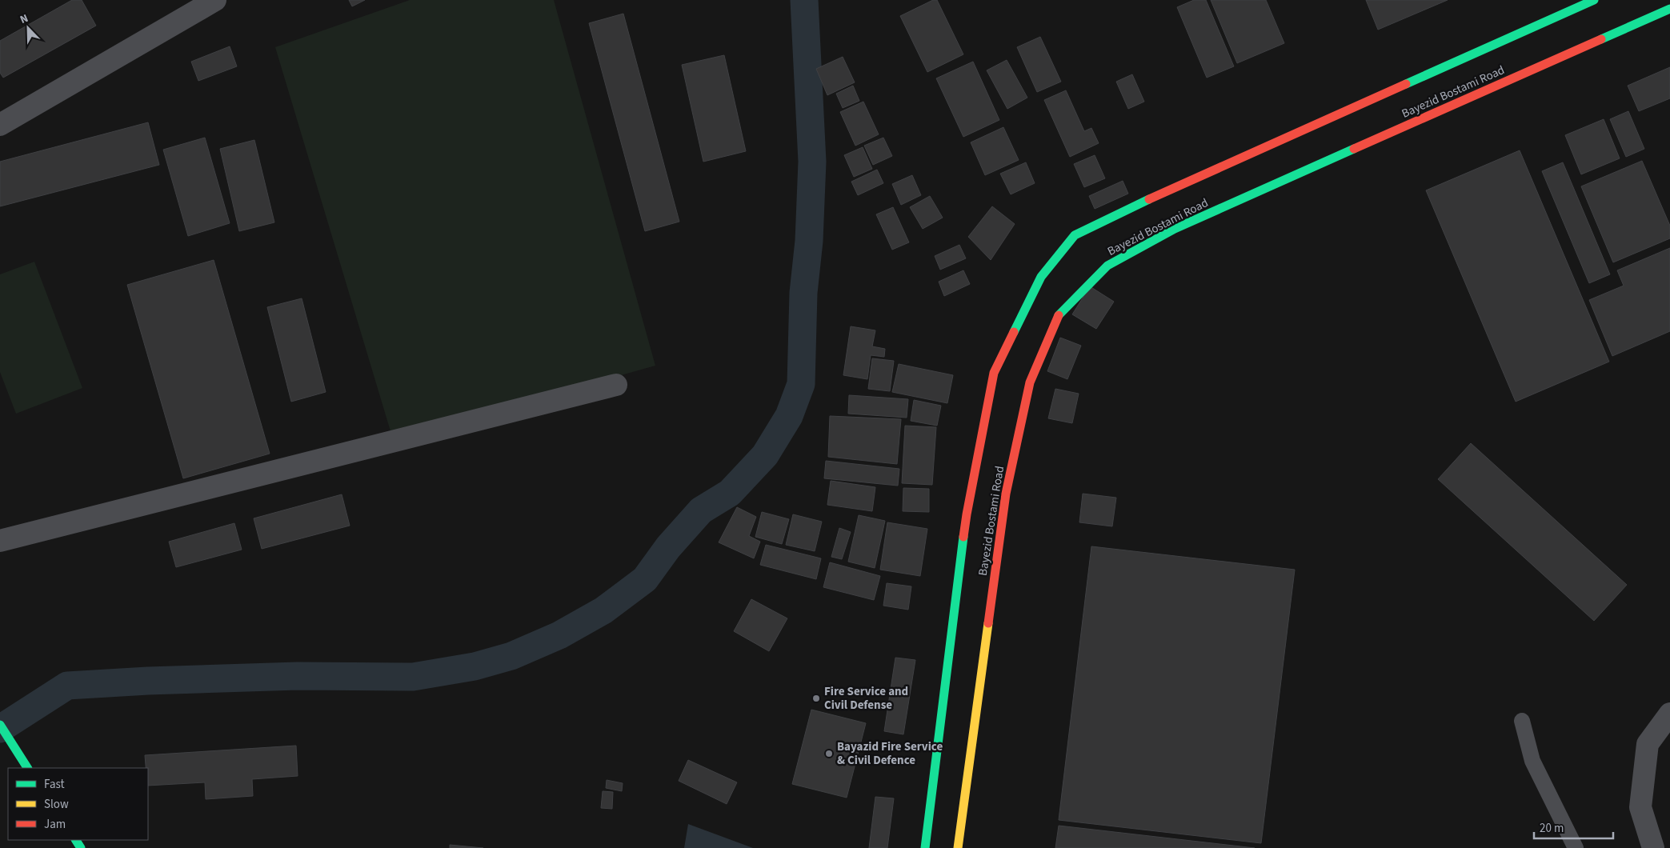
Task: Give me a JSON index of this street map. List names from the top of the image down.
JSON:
{
  "streets": {
    "main road": ["Bayezid Bostami Road"]
  },
  "places": ["Fire Service and Civil Defense", "Bayazid Fire Service & Civil Defence"],
  "legend": ["Fast", "Slow", "Jam"],
  "scale_bar": "20 m",
  "north": "top left"
}
